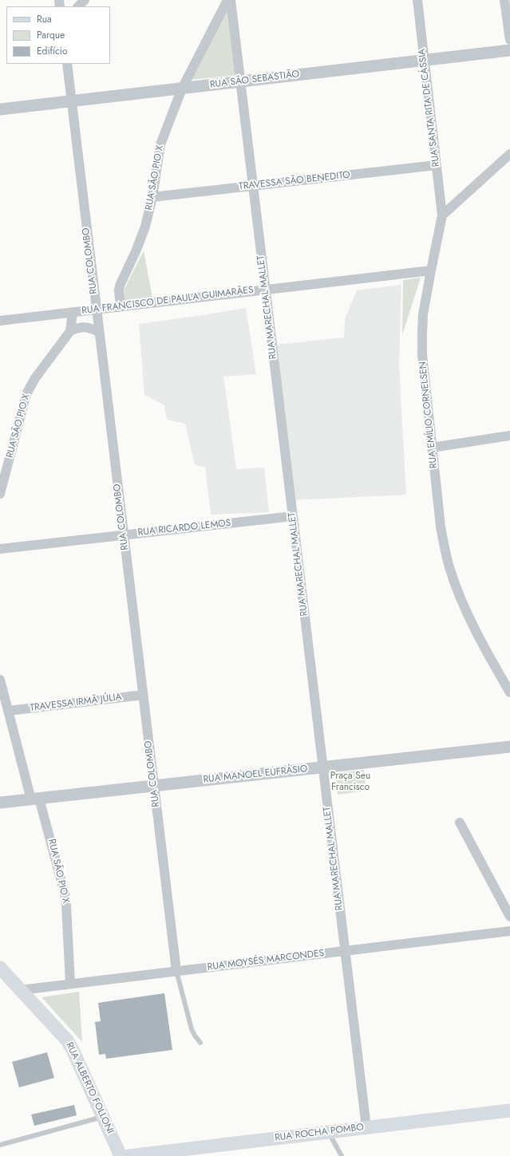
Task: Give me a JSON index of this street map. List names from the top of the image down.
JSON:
{
  "streets": {
    "main road": ["RUA ALBERTO FOLLONI", "RUA ROCHA POMBO"],
    "street": [
      "RUA SÃO SEBASTIÃO",
      "RUA SANTA RITA DE CÁSSIA",
      "RUA SÃO PIO X",
      "TRAVESSA SÃO BENEDITO",
      "RUA COLOMBO",
      "RUA FRANCISCO DE PAULA GUIMARÃES",
      "RUA MARECHAL MALLET",
      "RUA EMÍLIO CORNELSEN",
      "RUA RICARDO LEMOS",
      "TRAVESSA IRMÃ JÚLIA",
      "RUA MANOEL EUFRÁSIO",
      "RUA MOYSÉS MARCONDES"
    ]
  },
  "crossings": [
    ["RUA SÃO SEBASTIÃO", "RUA SANTA RITA DE CÁSSIA"],
    ["RUA SÃO SEBASTIÃO", "RUA SÃO PIO X"],
    ["RUA SÃO SEBASTIÃO", "RUA COLOMBO"],
    ["RUA SÃO SEBASTIÃO", "RUA MARECHAL MALLET"],
    ["RUA SANTA RITA DE CÁSSIA", "TRAVESSA SÃO BENEDITO"],
    ["RUA SANTA RITA DE CÁSSIA", "RUA EMÍLIO CORNELSEN"],
    ["RUA SÃO PIO X", "TRAVESSA SÃO BENEDITO"],
    ["RUA SÃO PIO X", "RUA FRANCISCO DE PAULA GUIMARÃES"],
    ["RUA SÃO PIO X", "TRAVESSA IRMÃ JÚLIA"],
    ["RUA SÃO PIO X", "RUA MANOEL EUFRÁSIO"],
    ["RUA SÃO PIO X", "RUA MOYSÉS MARCONDES"],
    ["TRAVESSA SÃO BENEDITO", "RUA MARECHAL MALLET"],
    ["RUA COLOMBO", "RUA FRANCISCO DE PAULA GUIMARÃES"],
    ["RUA COLOMBO", "RUA RICARDO LEMOS"],
    ["RUA COLOMBO", "TRAVESSA IRMÃ JÚLIA"],
    ["RUA COLOMBO", "RUA MANOEL EUFRÁSIO"],
    ["RUA COLOMBO", "RUA MOYSÉS MARCONDES"],
    ["RUA FRANCISCO DE PAULA GUIMARÃES", "RUA MARECHAL MALLET"],
    ["RUA FRANCISCO DE PAULA GUIMARÃES", "RUA EMÍLIO CORNELSEN"],
    ["RUA MARECHAL MALLET", "RUA RICARDO LEMOS"],
    ["RUA MARECHAL MALLET", "RUA MANOEL EUFRÁSIO"],
    ["RUA MARECHAL MALLET", "RUA MOYSÉS MARCONDES"],
    ["RUA MARECHAL MALLET", "RUA ROCHA POMBO"],
    ["RUA MOYSÉS MARCONDES", "RUA ALBERTO FOLLONI"]
  ],
  "parks": ["Praça Seu Francisco"],
  "legend": ["Rua", "Parque", "Edifício"]
}
